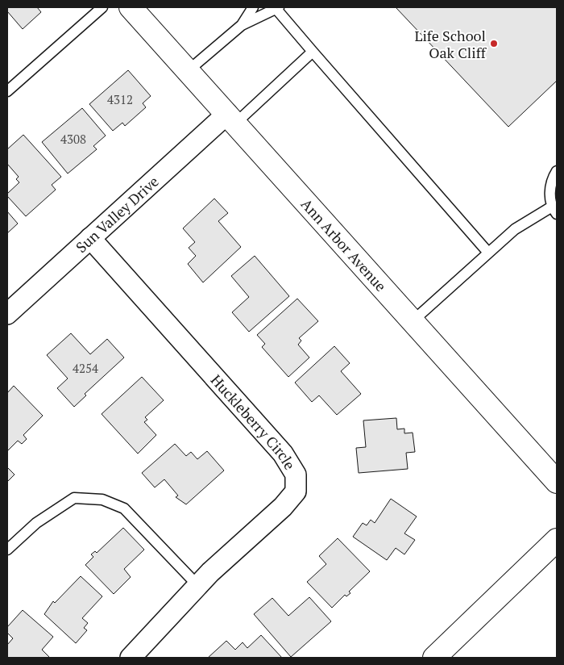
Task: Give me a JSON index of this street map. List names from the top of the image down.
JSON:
{
  "streets": {
    "main road": ["Ann Arbor Avenue"],
    "street": ["Sun Valley Drive", "Huckleberry Circle"]
  },
  "crossings": [
    ["Sun Valley Drive", "Ann Arbor Avenue"],
    ["Sun Valley Drive", "Huckleberry Circle"]
  ],
  "places": ["Life School Oak Cliff"],
  "house_numbers": ["4312", "4308", "4254"]
}
